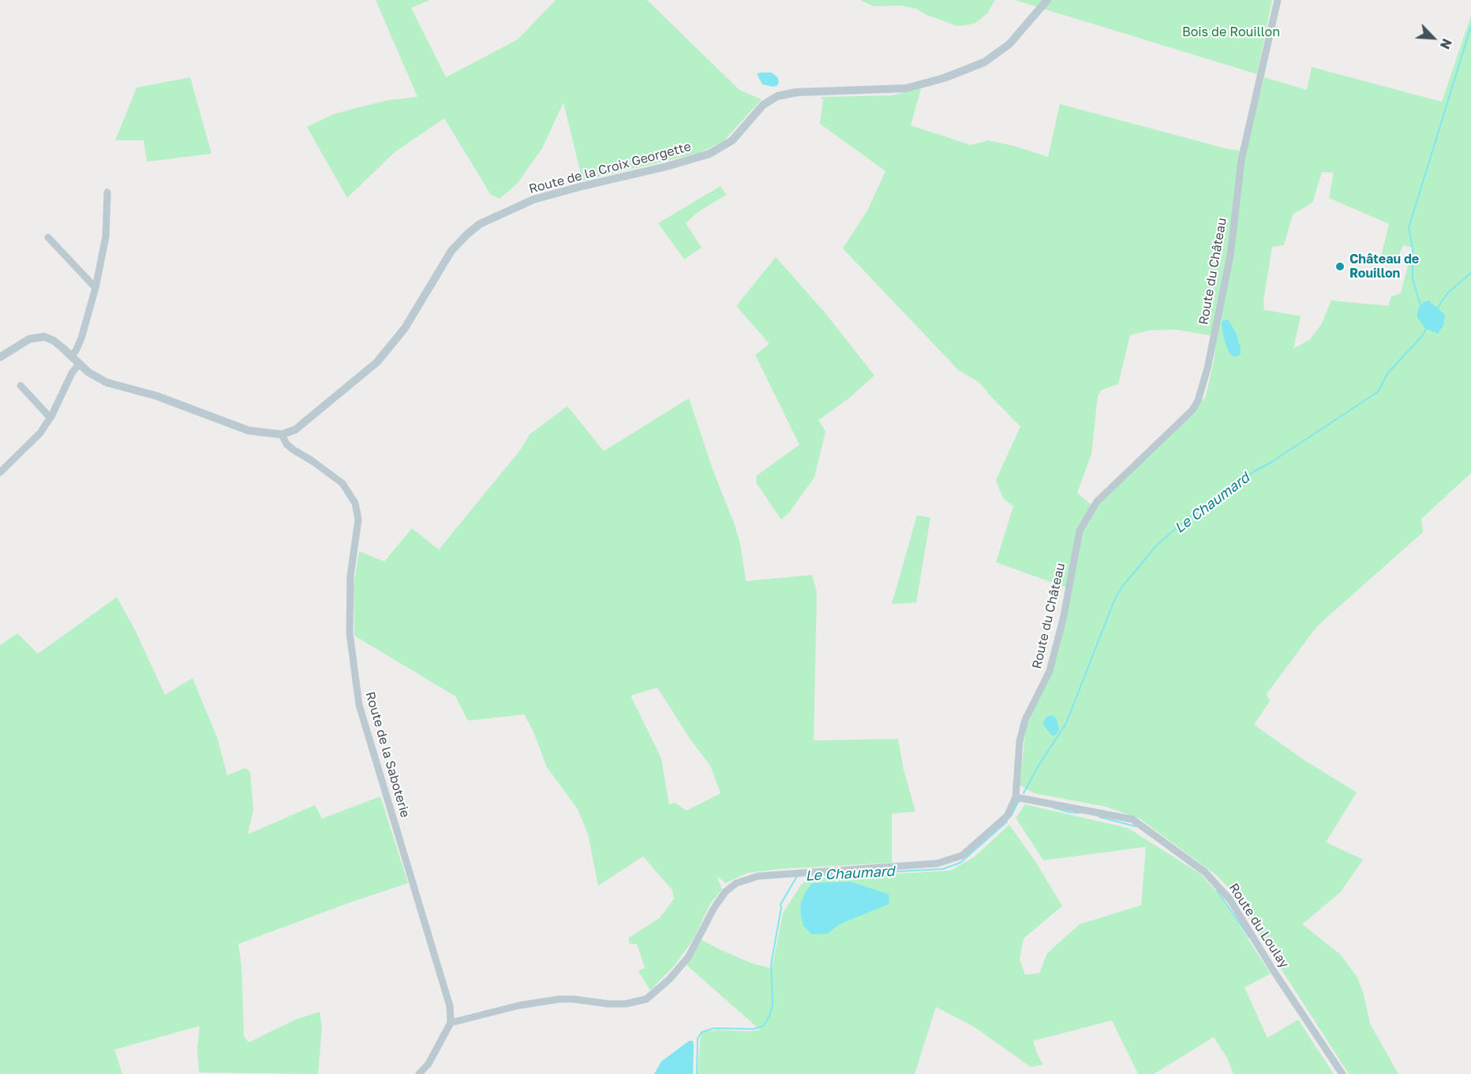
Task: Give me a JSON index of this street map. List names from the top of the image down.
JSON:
{
  "streets": {
    "street": [
      "Route de la Croix Georgette",
      "Route du Château",
      "Route de la Saboterie",
      "Route du Loulay"
    ]
  },
  "crossings": [
    ["Route de la Croix Georgette", "Route de la Saboterie"],
    ["Route du Château", "Route de la Saboterie"],
    ["Route du Château", "Route du Loulay"]
  ],
  "water": ["Le Chaumard"],
  "parks": ["Bois de Rouillon"],
  "places": ["Château de Rouillon"],
  "north": "bottom right"
}
